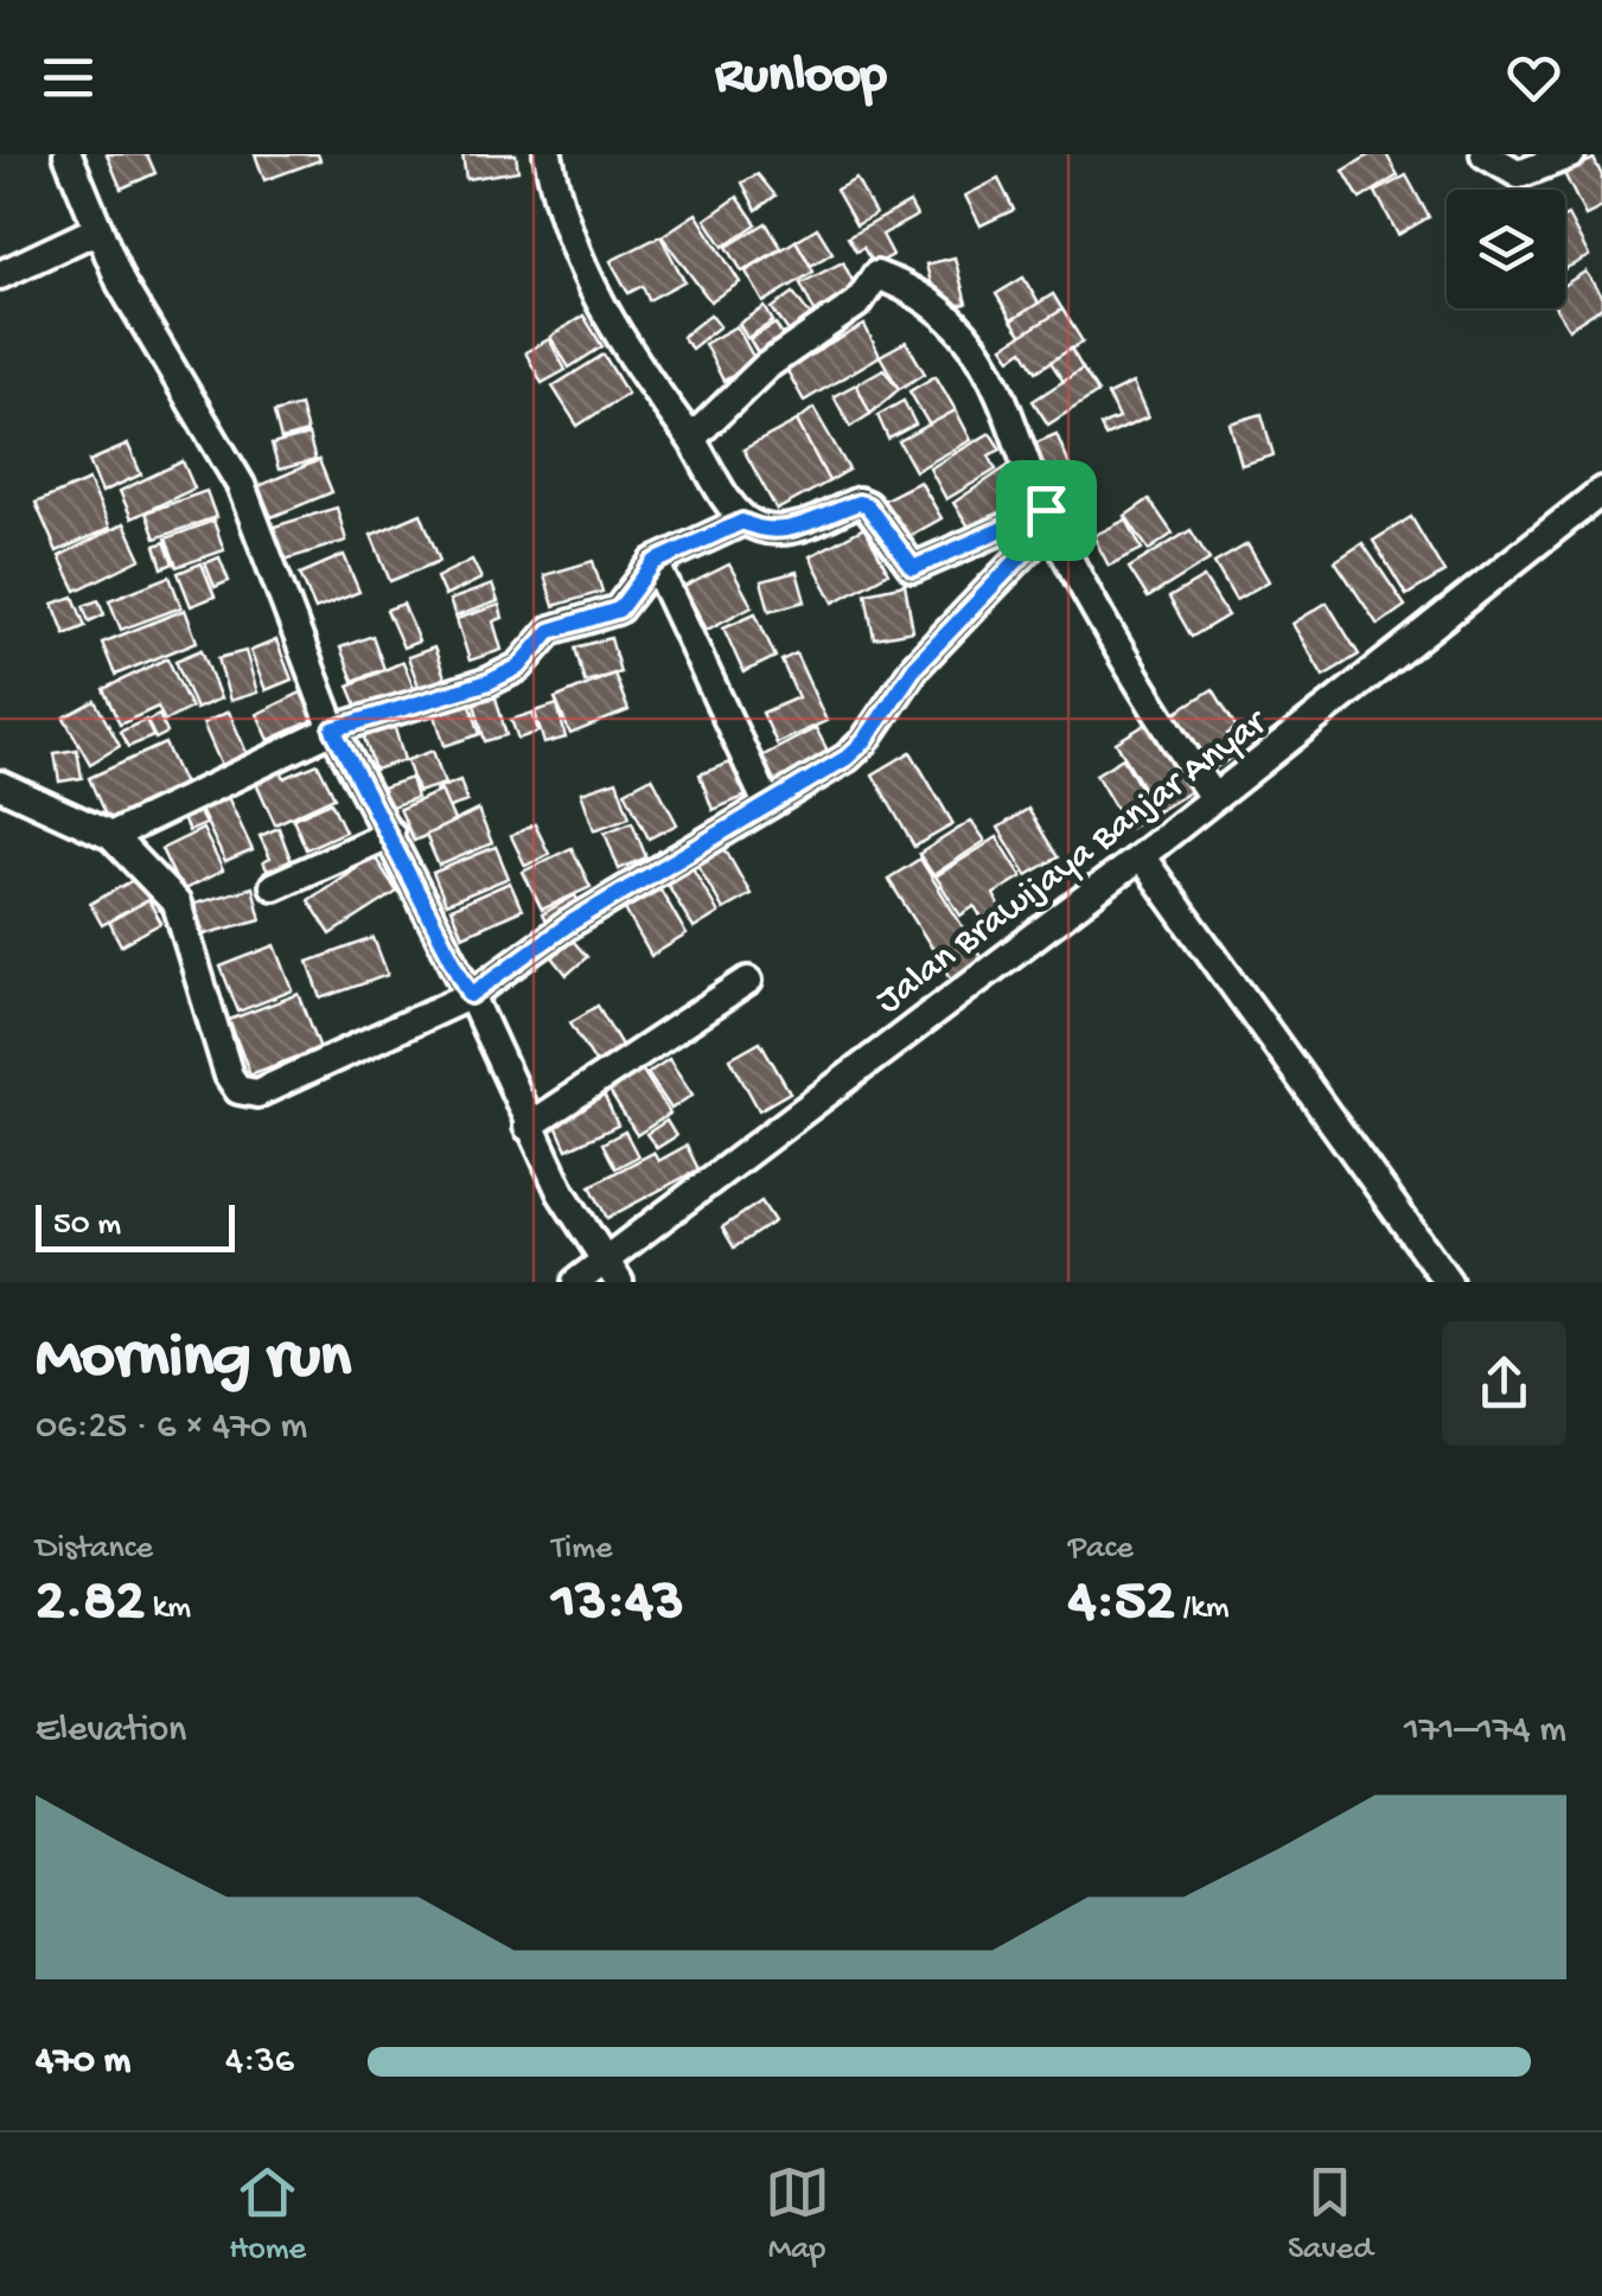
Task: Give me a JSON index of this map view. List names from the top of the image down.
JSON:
{
  "streets": {
    "street": ["Jalan Brawijaya Banjar Anyar"]
  },
  "scale_bar": "50 m",
  "page": {
    "header": "Runloop",
    "scale": "50 m",
    "heading": ["Morning run", "06:25 · 6 × 470 m"],
    "stats": [
      ["Distance", "2.82 km"],
      ["Time", "13:43"],
      ["Pace", "4:52 /km"]
    ],
    "chart": ["Elevation", "171–174 m"],
    "list": [
      {
        "name": "470 m",
        "note": "4:36"
      }
    ],
    "tabs": ["Home", "Map", "Saved"]
  }
}
